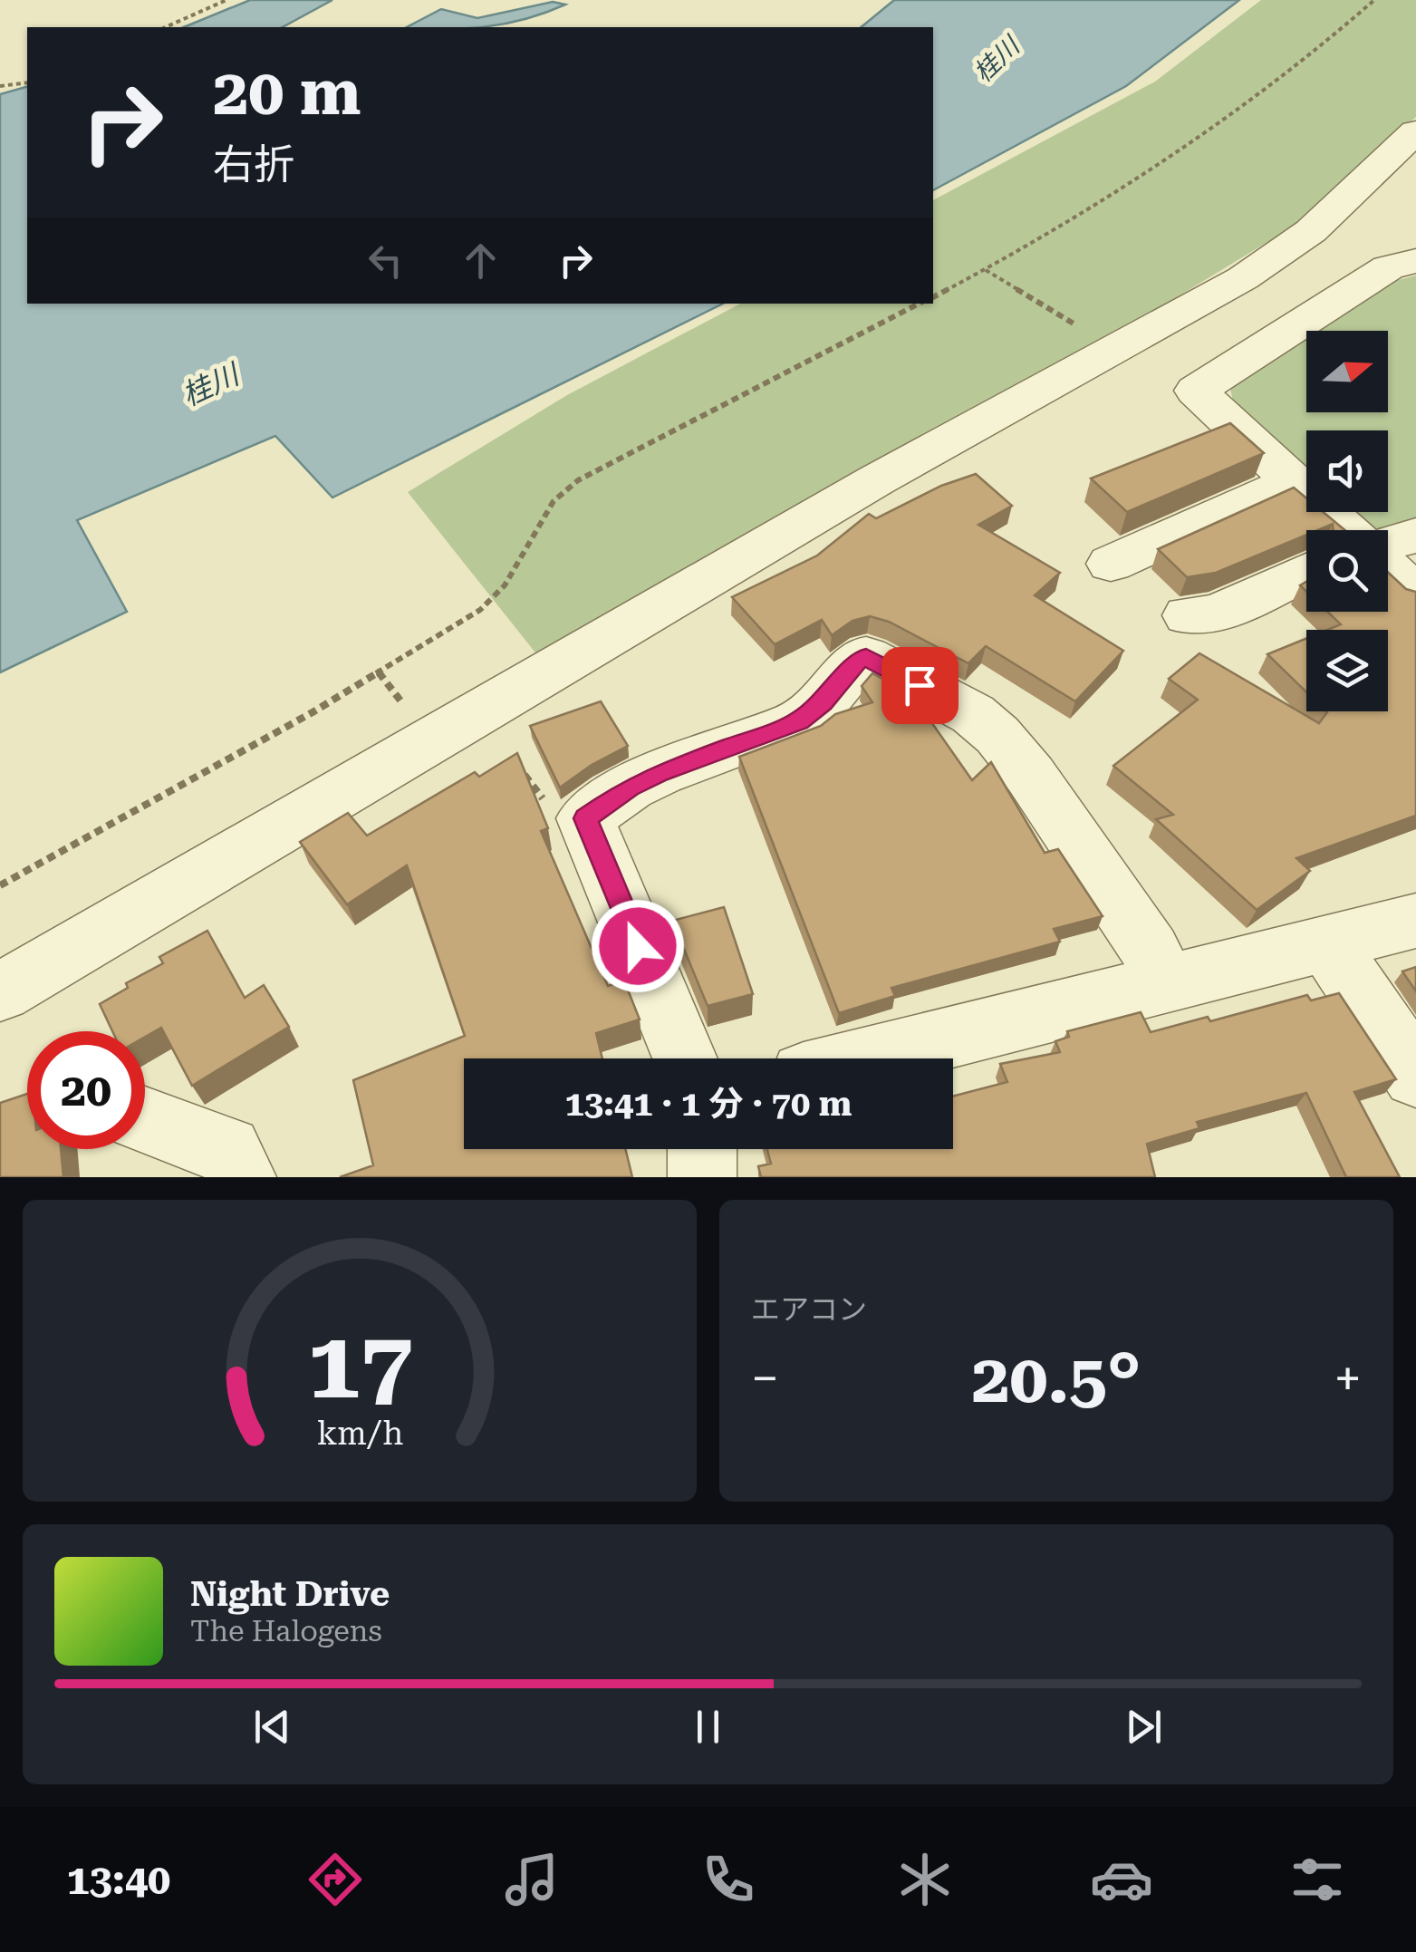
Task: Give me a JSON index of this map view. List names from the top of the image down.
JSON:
{
  "water": ["桂川"],
  "north": "right",
  "page": {
    "turn": ["20 m", "右折"],
    "limit": "20",
    "trip": "13:41 · 1 分 · 70 m",
    "tile": "エアコン",
    "heat": ["−", "20.5°", "+"],
    "song": ["Night Drive", "The Halogens"],
    "tabs": "13:40",
    "gauge": ["17", "km/h"]
  }
}
